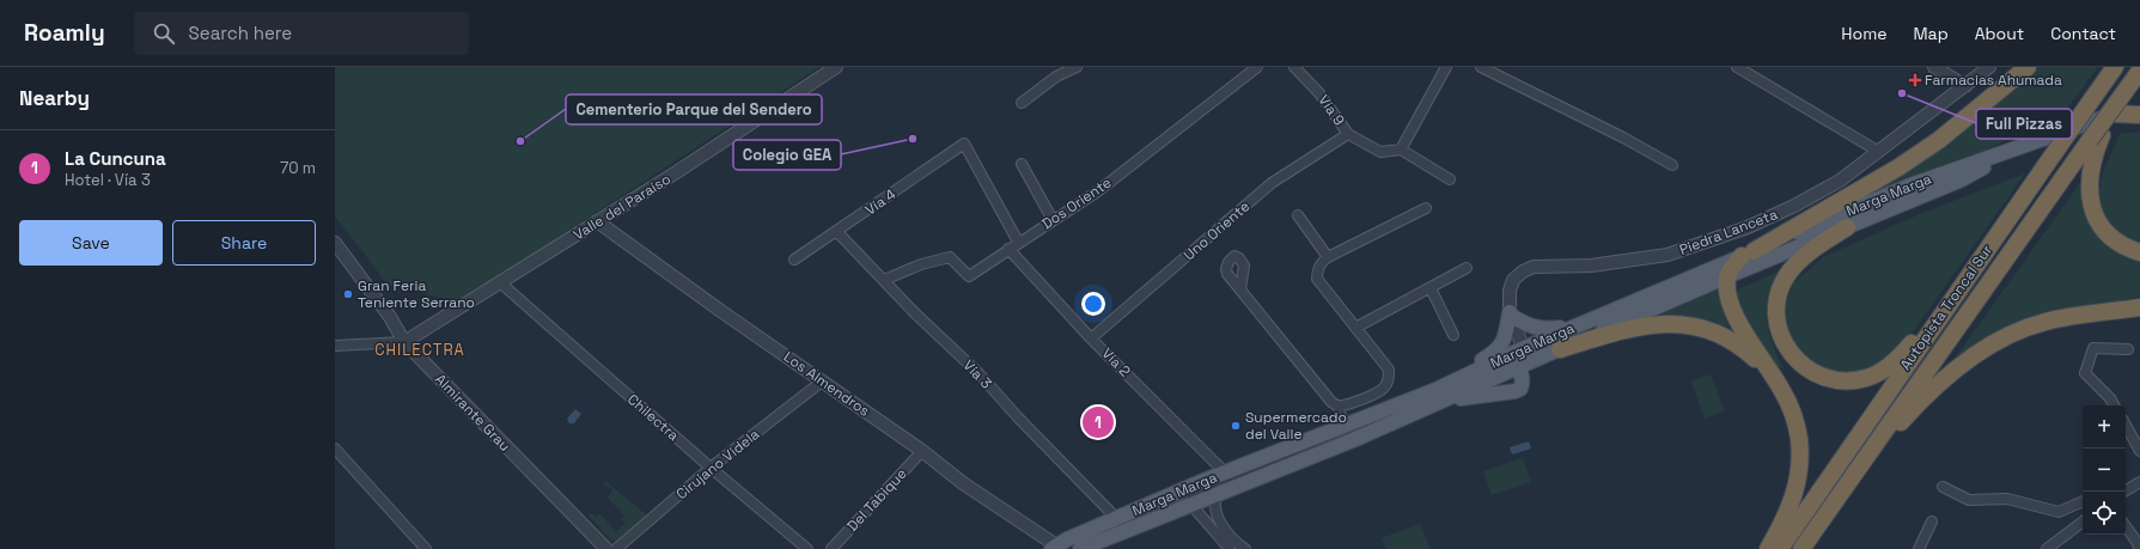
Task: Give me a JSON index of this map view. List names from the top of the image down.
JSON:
{
  "streets": {
    "highway": ["Autopista Troncal Sur"],
    "main road": ["Marga Marga"],
    "street": [
      "Vía 9",
      "Vía 4",
      "Dos Oriente",
      "Valle del Paraíso",
      "Uno Oriente",
      "Piedra Lanceta",
      "Vía 2",
      "Vía 3",
      "Los Almendros",
      "Almirante Grau",
      "Chilectra",
      "Cirujano Videla",
      "Del Tabique"
    ]
  },
  "crossings": [
    ["Vía 9", "Uno Oriente"],
    ["Marga Marga", "Piedra Lanceta"],
    ["Marga Marga", "Vía 2"],
    ["Marga Marga", "Vía 3"],
    ["Marga Marga", "Los Almendros"],
    ["Vía 4", "Dos Oriente"],
    ["Vía 4", "Vía 3"],
    ["Dos Oriente", "Vía 2"],
    ["Dos Oriente", "Vía 3"],
    ["Valle del Paraíso", "Los Almendros"],
    ["Valle del Paraíso", "Almirante Grau"],
    ["Valle del Paraíso", "Chilectra"],
    ["Uno Oriente", "Vía 2"],
    ["Los Almendros", "Cirujano Videla"],
    ["Los Almendros", "Del Tabique"],
    ["Chilectra", "Cirujano Videla"]
  ],
  "districts": ["CHILECTRA"],
  "places": {
    "health": ["Farmacias Ahumada"],
    "other": [
      "Full Pizzas",
      "Colegio GEA",
      "Cementerio Parque del Sendero",
      "Gran Feria Teniente Serrano",
      "Supermercado del Valle"
    ]
  },
  "page": {
    "header": "Roamly",
    "search": "Search here",
    "nav": [
      "Home",
      "Map",
      "About",
      "Contact"
    ],
    "heading": "Nearby",
    "list": [
      {
        "mark": "1",
        "name": "La Cuncuna",
        "note": "Hotel · Vía 3",
        "value": "70 m"
      }
    ],
    "buttons": ["Save", "Share"],
    "pins": "1",
    "map_buttons": ["+", "−"]
  }
}
